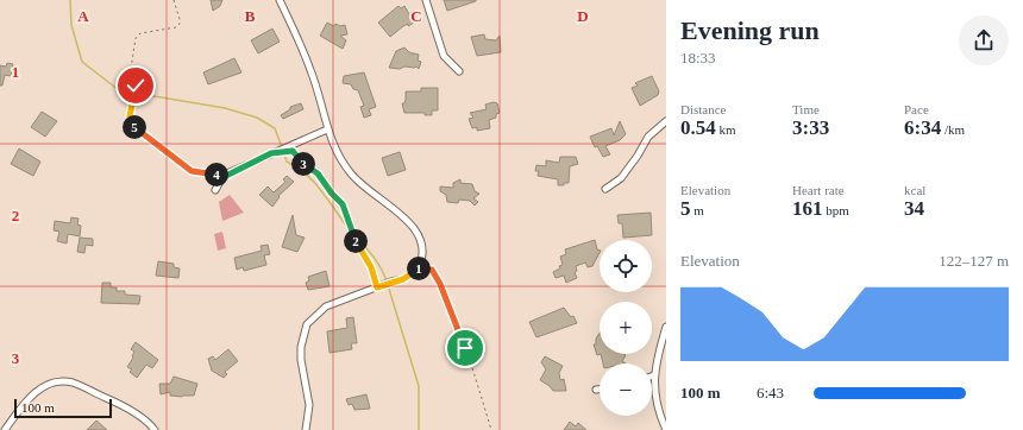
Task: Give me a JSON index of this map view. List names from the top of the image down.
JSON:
{
  "scale_bar": "100 m",
  "page": {
    "heading": ["Evening run", "18:33"],
    "stats": [
      ["Distance", "0.54 km"],
      ["Time", "3:33"],
      ["Pace", "6:34 /km"],
      ["Elevation", "5 m"],
      ["Heart rate", "161 bpm"],
      ["kcal", "34"]
    ],
    "pins": [
      "5",
      "3",
      "4",
      "2",
      "1"
    ],
    "map_buttons": ["+", "−"],
    "chart": ["Elevation", "122–127 m"],
    "list": [
      {
        "name": "100 m",
        "note": "6:43"
      }
    ],
    "scale": "100 m"
  },
  "grid": {
    "columns": [
      "A",
      "B",
      "C",
      "D"
    ],
    "rows": ["1", "2", "3"]
  }
}
